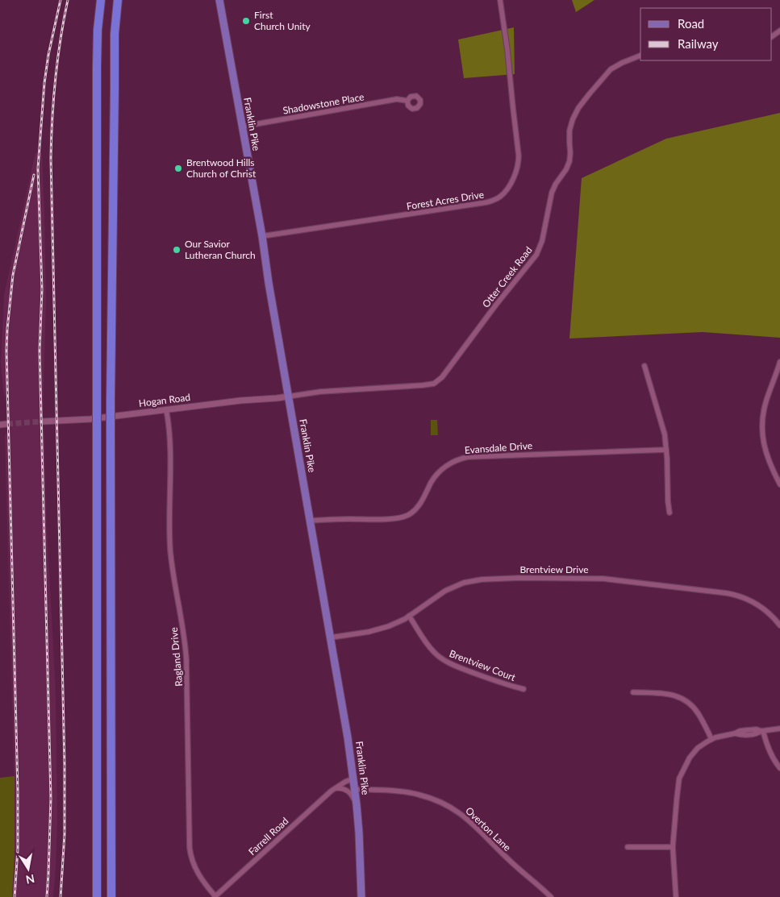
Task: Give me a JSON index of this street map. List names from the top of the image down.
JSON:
{
  "streets": {
    "main road": ["Franklin Pike"],
    "street": [
      "Shadowstone Place",
      "Forest Acres Drive",
      "Otter Creek Road",
      "Hogan Road",
      "Evansdale Drive",
      "Brentview Drive",
      "Ragland Drive",
      "Brentview Court",
      "Overton Lane",
      "Farrell Road"
    ]
  },
  "crossings": [
    ["Shadowstone Place", "Franklin Pike"],
    ["Franklin Pike", "Forest Acres Drive"],
    ["Franklin Pike", "Otter Creek Road"],
    ["Franklin Pike", "Hogan Road"],
    ["Franklin Pike", "Evansdale Drive"],
    ["Franklin Pike", "Brentview Drive"],
    ["Franklin Pike", "Overton Lane"],
    ["Franklin Pike", "Farrell Road"],
    ["Otter Creek Road", "Hogan Road"],
    ["Hogan Road", "Ragland Drive"],
    ["Brentview Drive", "Brentview Court"],
    ["Ragland Drive", "Farrell Road"]
  ],
  "places": ["First Church Unity", "Brentwood Hills Church of Christ", "Our Savior Lutheran Church"],
  "legend": ["Road", "Railway"],
  "north": "bottom"
}
